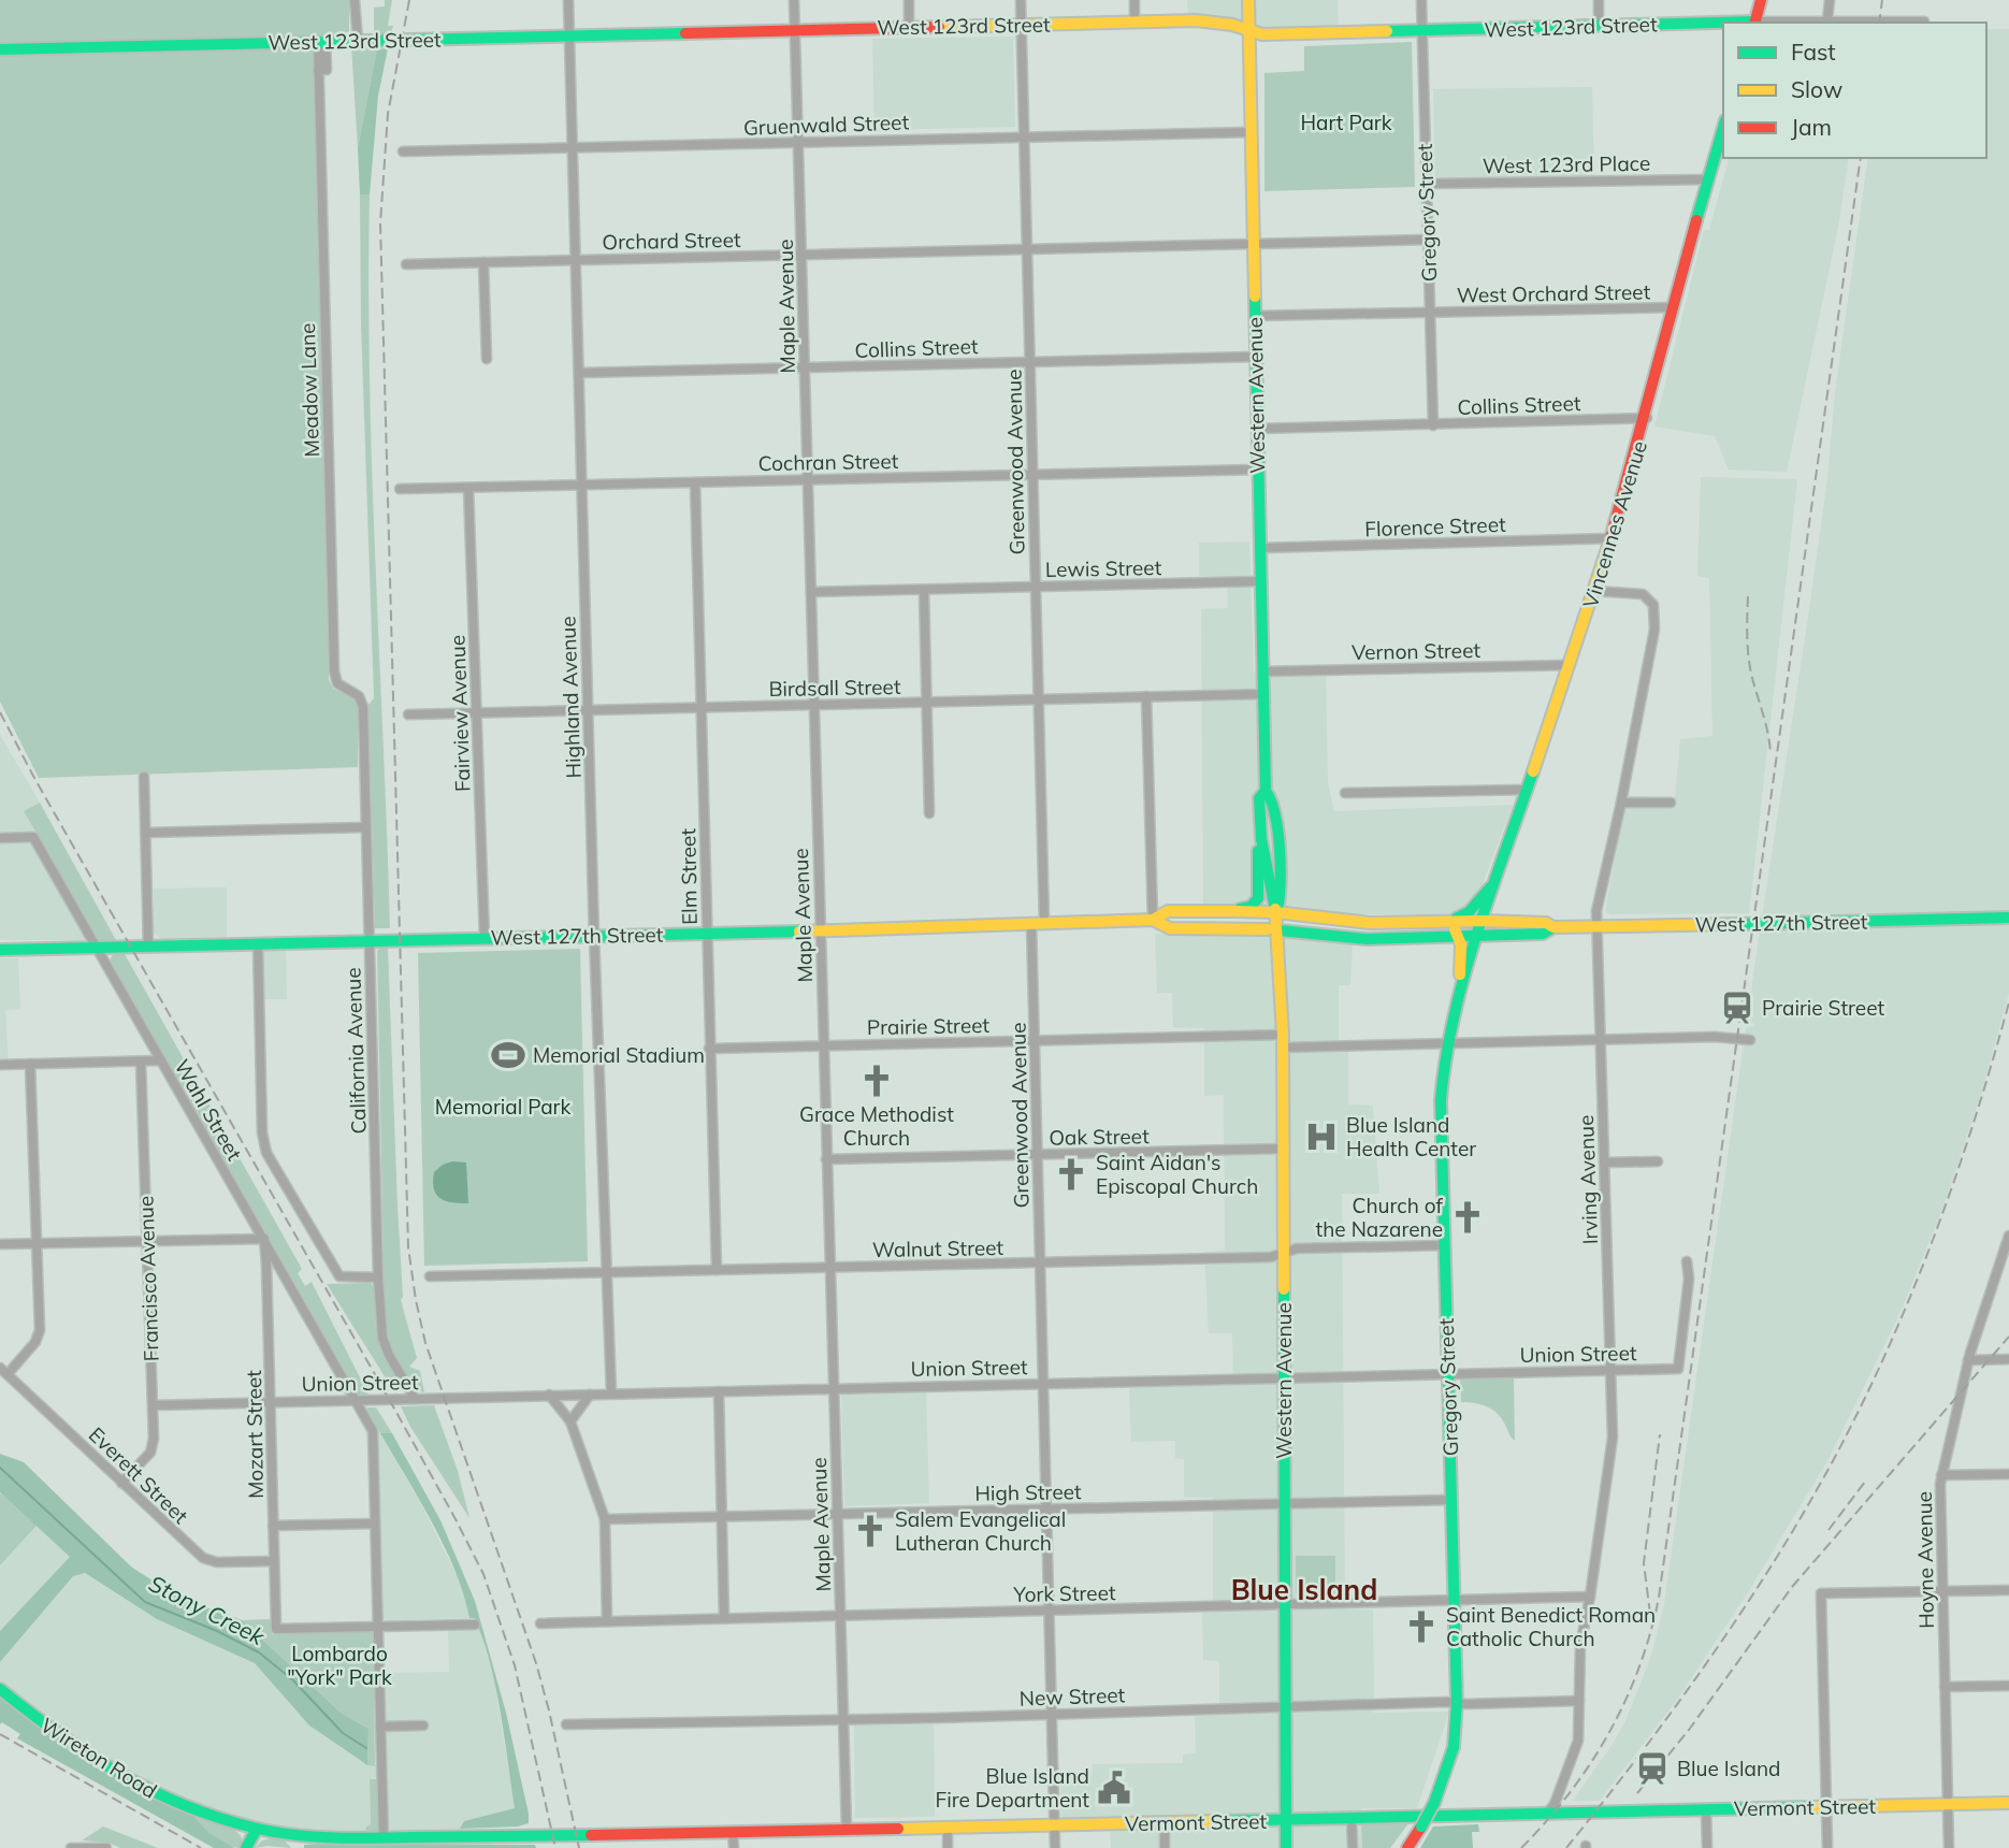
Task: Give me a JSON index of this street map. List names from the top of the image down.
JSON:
{
  "streets": {
    "main road": [
      "West 123rd Street",
      "Gregory Street",
      "Western Avenue",
      "Vincennes Avenue",
      "West 127th Street",
      "Wireton Road",
      "Vermont Street"
    ],
    "street": [
      "Gruenwald Street",
      "West 123rd Place",
      "Orchard Street",
      "West Orchard Street",
      "Maple Avenue",
      "Collins Street",
      "Meadow Lane",
      "Cochran Street",
      "Greenwood Avenue",
      "Florence Street",
      "Lewis Street",
      "Vernon Street",
      "Birdsall Street",
      "Highland Avenue",
      "Fairview Avenue",
      "Elm Street",
      "Prairie Street",
      "California Avenue",
      "Wahl Street",
      "Oak Street",
      "Irving Avenue",
      "Walnut Street",
      "Francisco Avenue",
      "Union Street",
      "Mozart Street",
      "Everett Street",
      "High Street",
      "Hoyne Avenue",
      "York Street",
      "New Street"
    ]
  },
  "crossings": [
    ["West 123rd Street", "Gregory Street"],
    ["West 123rd Street", "Maple Avenue"],
    ["West 123rd Street", "Meadow Lane"],
    ["West 123rd Street", "Western Avenue"],
    ["West 123rd Street", "Greenwood Avenue"],
    ["West 123rd Street", "Highland Avenue"],
    ["Gruenwald Street", "Maple Avenue"],
    ["Gruenwald Street", "Western Avenue"],
    ["Gruenwald Street", "Greenwood Avenue"],
    ["Gruenwald Street", "Highland Avenue"],
    ["West 123rd Place", "Gregory Street"],
    ["West 123rd Place", "Vincennes Avenue"],
    ["Gregory Street", "West Orchard Street"],
    ["Gregory Street", "Collins Street"],
    ["Gregory Street", "Vincennes Avenue"],
    ["Gregory Street", "West 127th Street"],
    ["Gregory Street", "Prairie Street"],
    ["Gregory Street", "Walnut Street"],
    ["Gregory Street", "Union Street"],
    ["Gregory Street", "High Street"],
    ["Gregory Street", "York Street"],
    ["Gregory Street", "New Street"],
    ["Orchard Street", "Maple Avenue"],
    ["Orchard Street", "Greenwood Avenue"],
    ["Orchard Street", "Highland Avenue"],
    ["West Orchard Street", "Western Avenue"],
    ["West Orchard Street", "Vincennes Avenue"],
    ["Maple Avenue", "Collins Street"],
    ["Maple Avenue", "Cochran Street"],
    ["Maple Avenue", "Lewis Street"],
    ["Maple Avenue", "Birdsall Street"],
    ["Maple Avenue", "West 127th Street"],
    ["Maple Avenue", "Prairie Street"],
    ["Maple Avenue", "Oak Street"],
    ["Maple Avenue", "Walnut Street"],
    ["Maple Avenue", "Union Street"],
    ["Maple Avenue", "High Street"],
    ["Maple Avenue", "York Street"],
    ["Maple Avenue", "New Street"],
    ["Maple Avenue", "Vermont Street"],
    ["Collins Street", "Western Avenue"],
    ["Collins Street", "Greenwood Avenue"],
    ["Collins Street", "Vincennes Avenue"],
    ["Collins Street", "Highland Avenue"],
    ["Meadow Lane", "California Avenue"],
    ["Western Avenue", "Cochran Street"],
    ["Western Avenue", "Florence Street"],
    ["Western Avenue", "Lewis Street"],
    ["Western Avenue", "Vernon Street"],
    ["Western Avenue", "Birdsall Street"],
    ["Western Avenue", "West 127th Street"],
    ["Western Avenue", "Prairie Street"],
    ["Western Avenue", "Oak Street"],
    ["Western Avenue", "Walnut Street"],
    ["Western Avenue", "Union Street"],
    ["Western Avenue", "High Street"],
    ["Western Avenue", "York Street"],
    ["Western Avenue", "New Street"],
    ["Western Avenue", "Vermont Street"],
    ["Cochran Street", "Greenwood Avenue"],
    ["Cochran Street", "Highland Avenue"],
    ["Cochran Street", "Fairview Avenue"],
    ["Cochran Street", "Elm Street"],
    ["Greenwood Avenue", "Lewis Street"],
    ["Greenwood Avenue", "Birdsall Street"],
    ["Greenwood Avenue", "West 127th Street"],
    ["Greenwood Avenue", "Prairie Street"],
    ["Greenwood Avenue", "Oak Street"],
    ["Greenwood Avenue", "Walnut Street"],
    ["Greenwood Avenue", "Union Street"],
    ["Greenwood Avenue", "High Street"],
    ["Greenwood Avenue", "York Street"],
    ["Greenwood Avenue", "New Street"],
    ["Greenwood Avenue", "Vermont Street"],
    ["Vincennes Avenue", "Florence Street"],
    ["Vincennes Avenue", "Vernon Street"],
    ["Vincennes Avenue", "West 127th Street"],
    ["Vincennes Avenue", "Irving Avenue"],
    ["Birdsall Street", "Highland Avenue"],
    ["Birdsall Street", "Fairview Avenue"],
    ["Birdsall Street", "Elm Street"],
    ["Highland Avenue", "West 127th Street"],
    ["Highland Avenue", "Walnut Street"],
    ["Highland Avenue", "Union Street"],
    ["Fairview Avenue", "West 127th Street"],
    ["Elm Street", "West 127th Street"],
    ["Elm Street", "Prairie Street"],
    ["Elm Street", "Walnut Street"],
    ["West 127th Street", "California Avenue"],
    ["West 127th Street", "Wahl Street"],
    ["West 127th Street", "Irving Avenue"],
    ["Prairie Street", "Irving Avenue"],
    ["California Avenue", "Union Street"],
    ["Wahl Street", "Union Street"],
    ["Wahl Street", "Mozart Street"],
    ["Irving Avenue", "Union Street"],
    ["Irving Avenue", "York Street"],
    ["Irving Avenue", "New Street"],
    ["Irving Avenue", "Vermont Street"],
    ["Francisco Avenue", "Union Street"],
    ["Francisco Avenue", "Everett Street"],
    ["Union Street", "Mozart Street"],
    ["Mozart Street", "Everett Street"],
    ["Hoyne Avenue", "Vermont Street"],
    ["Wireton Road", "Vermont Street"]
  ],
  "districts": ["Blue Island"],
  "water": ["Stony Creek"],
  "parks": ["Hart Park", "Memorial Park", "Lombardo \"York\" Park"],
  "places": {
    "station": ["Prairie Street", "Blue Island"],
    "sports": ["Memorial Stadium"],
    "church": [
      "Grace Methodist Church",
      "Saint Aidan's Episcopal Church",
      "Church of the Nazarene",
      "Salem Evangelical Lutheran Church",
      "Saint Benedict Roman Catholic Church"
    ],
    "hospital": ["Blue Island Health Center"],
    "public building": ["Blue Island Fire Department"]
  },
  "legend": ["Fast", "Slow", "Jam"]
}
